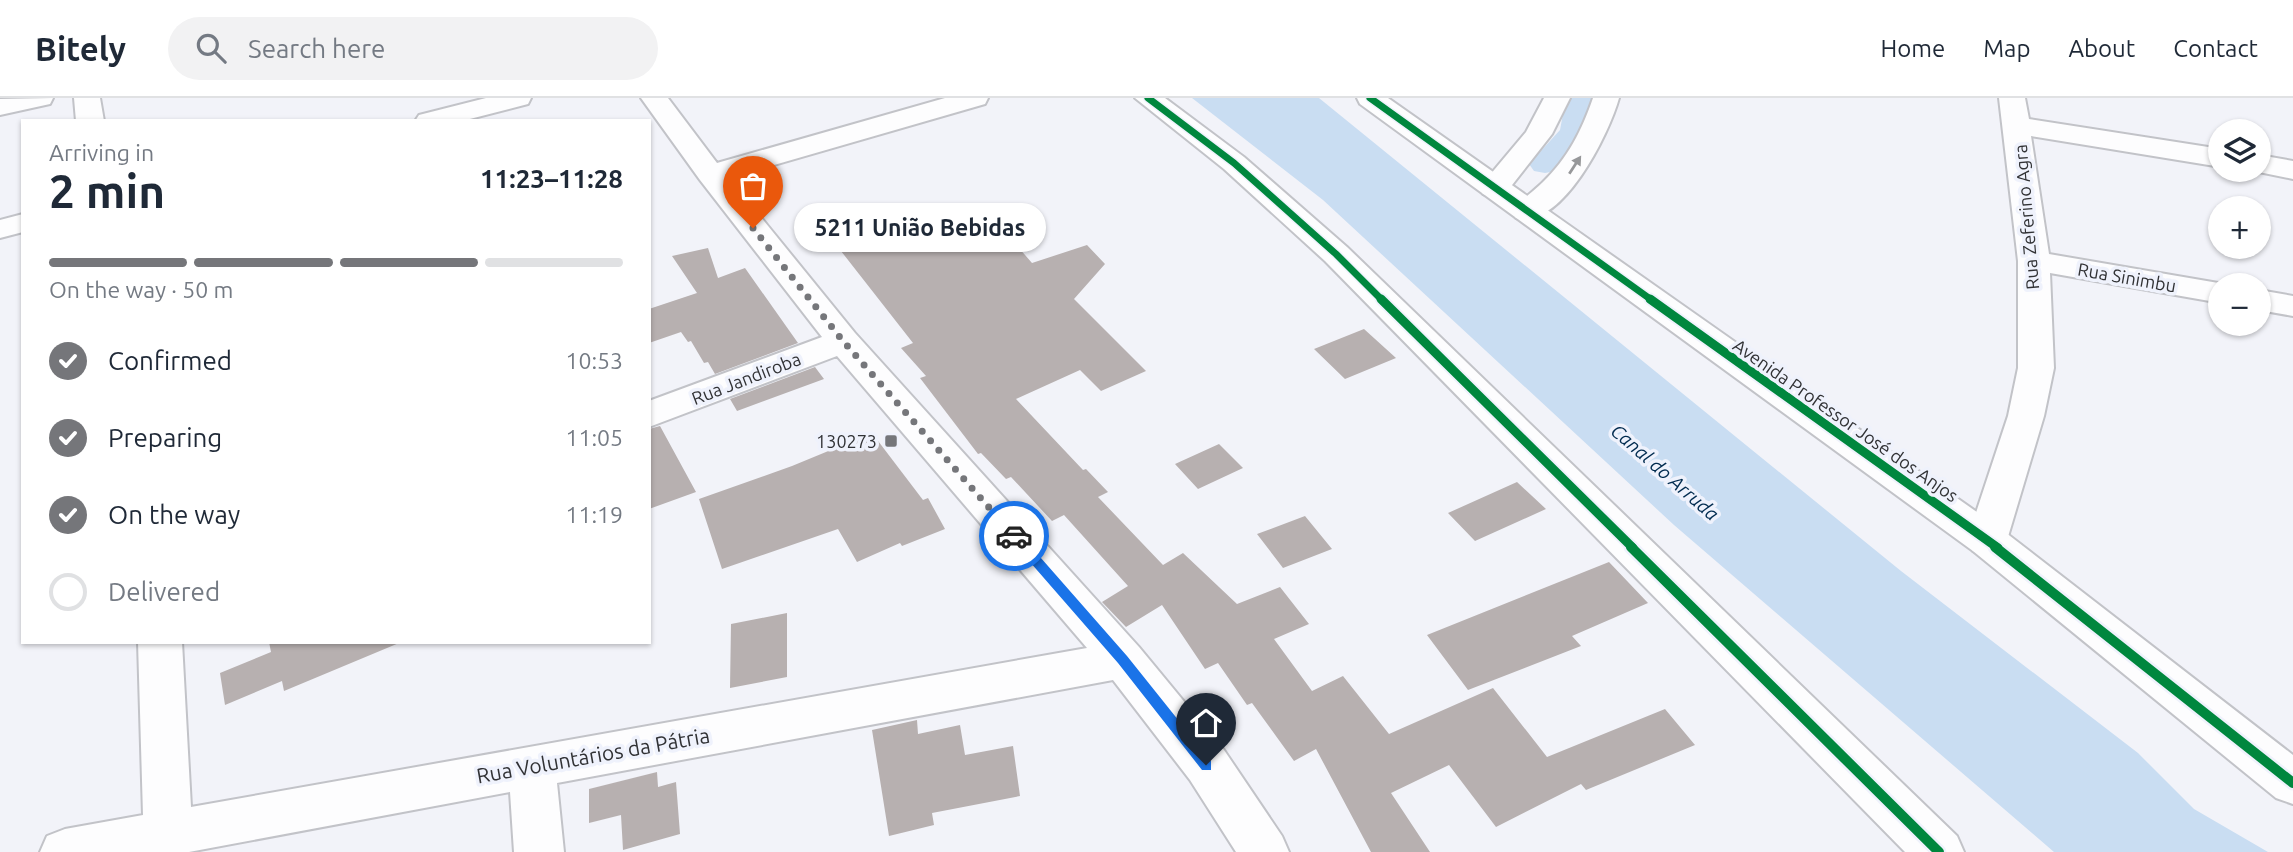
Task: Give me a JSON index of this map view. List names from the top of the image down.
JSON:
{
  "streets": {
    "street": [
      "Rua Zeferino Agra",
      "Rua Sinimbu",
      "Rua Jandiroba",
      "Avenida Professor José dos Anjos",
      "Rua Voluntários da Pátria"
    ]
  },
  "crossings": [
    ["Rua Zeferino Agra", "Rua Sinimbu"],
    ["Rua Zeferino Agra", "Avenida Professor José dos Anjos"]
  ],
  "water": ["Canal do Arruda"],
  "places": {
    "other": ["5211 União Bebidas"],
    "transit": ["130273"]
  },
  "page": {
    "header": "Bitely",
    "search": "Search here",
    "nav": [
      "Home",
      "Map",
      "About",
      "Contact"
    ],
    "map_buttons": ["+", "−"],
    "heading": ["2 min", "Arriving in", "11:23–11:28"],
    "bubble": "5211 União Bebidas",
    "bar": "On the way · 50 m",
    "list": [
      ["Confirmed", "10:53"],
      ["Preparing", "11:05"],
      ["On the way", "11:19"],
      "Delivered"
    ]
  }
}
